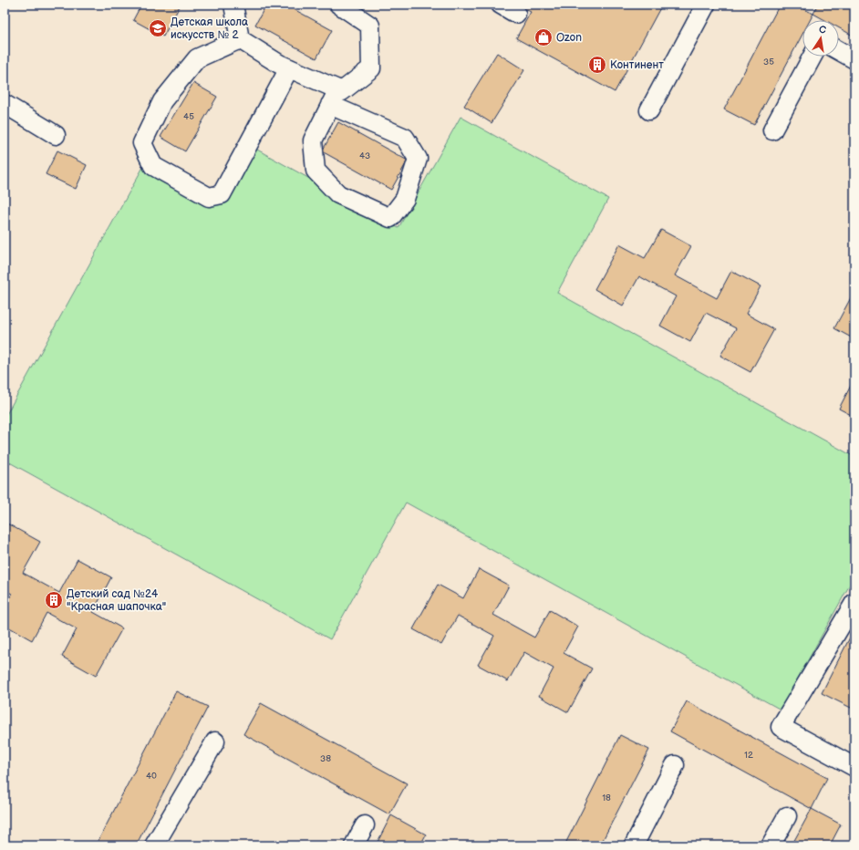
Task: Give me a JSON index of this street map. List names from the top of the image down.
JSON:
{
  "places": {
    "school or university": ["Детская школа искусств № 2"],
    "shop": ["Ozon"],
    "building": ["Континент", "Детский сад №24 \"Красная шапочка\""]
  },
  "house_numbers": [
    "35",
    "45",
    "43",
    "12",
    "38",
    "40",
    "18"
  ],
  "north": "top"
}
